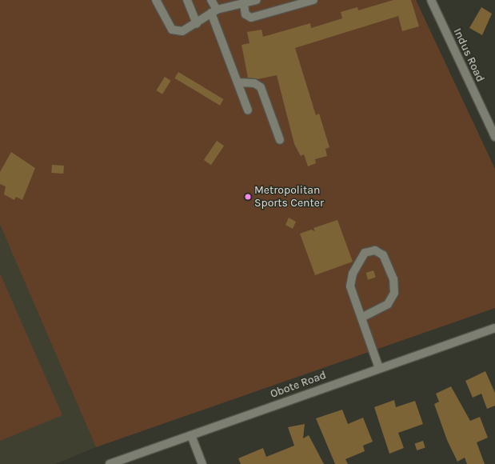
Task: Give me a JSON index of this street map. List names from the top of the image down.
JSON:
{
  "streets": {
    "street": ["Indus Road", "Obote Road"]
  },
  "places": ["Metropolitan Sports Center"]
}
